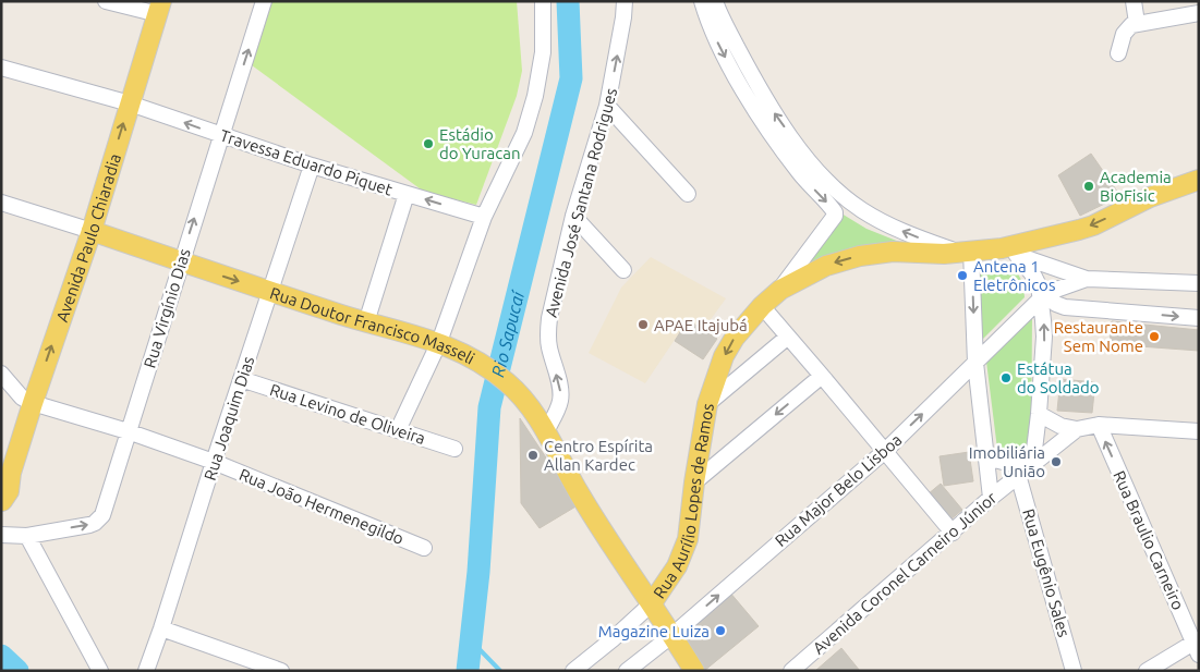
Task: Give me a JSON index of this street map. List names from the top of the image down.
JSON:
{
  "streets": {
    "main road": ["Avenida Paulo Chiaradia", "Rua Doutor Francisco Masseli", "Rua Aurílio Lopes de Ramos"],
    "street": [
      "Travessa Eduardo Piquet",
      "Avenida José Santana Rodrigues",
      "Rua Virgínio Dias",
      "Rua Levino de Oliveira",
      "Rua Joaquim Dias",
      "Rua Major Belo Lisboa",
      "Rua João Hermenegildo",
      "Rua Braulio Carneiro",
      "Avenida Coronel Carneiro Júnior",
      "Rua Eugênio Sales"
    ]
  },
  "crossings": [
    ["Travessa Eduardo Piquet", "Avenida Paulo Chiaradia"],
    ["Travessa Eduardo Piquet", "Rua Virgínio Dias"],
    ["Travessa Eduardo Piquet", "Rua Joaquim Dias"],
    ["Avenida José Santana Rodrigues", "Rua Doutor Francisco Masseli"],
    ["Avenida Paulo Chiaradia", "Rua Doutor Francisco Masseli"],
    ["Avenida Paulo Chiaradia", "Rua João Hermenegildo"],
    ["Rua Virgínio Dias", "Rua Doutor Francisco Masseli"],
    ["Rua Virgínio Dias", "Rua João Hermenegildo"],
    ["Rua Doutor Francisco Masseli", "Rua Joaquim Dias"],
    ["Rua Doutor Francisco Masseli", "Rua Major Belo Lisboa"],
    ["Rua Doutor Francisco Masseli", "Rua Aurílio Lopes de Ramos"],
    ["Rua Levino de Oliveira", "Rua Joaquim Dias"],
    ["Rua Joaquim Dias", "Rua João Hermenegildo"],
    ["Avenida Coronel Carneiro Júnior", "Rua Eugênio Sales"]
  ],
  "one_way": [
    "Avenida Paulo Chiaradia",
    "Rua Virgínio Dias",
    "Rua Aurílio Lopes de Ramos",
    "Rua Braulio Carneiro"
  ],
  "water": ["Rio Sapucaí"],
  "places": [
    "Estádio do Yuracan",
    "Academia BioFisic",
    "Antena 1 Eletrônicos",
    "APAE Itajubá",
    "Restaurante Sem Nome",
    "Estátua do Soldado",
    "Centro Espírita Allan Kardec",
    "Imobiliária União",
    "Magazine Luiza"
  ]
}
